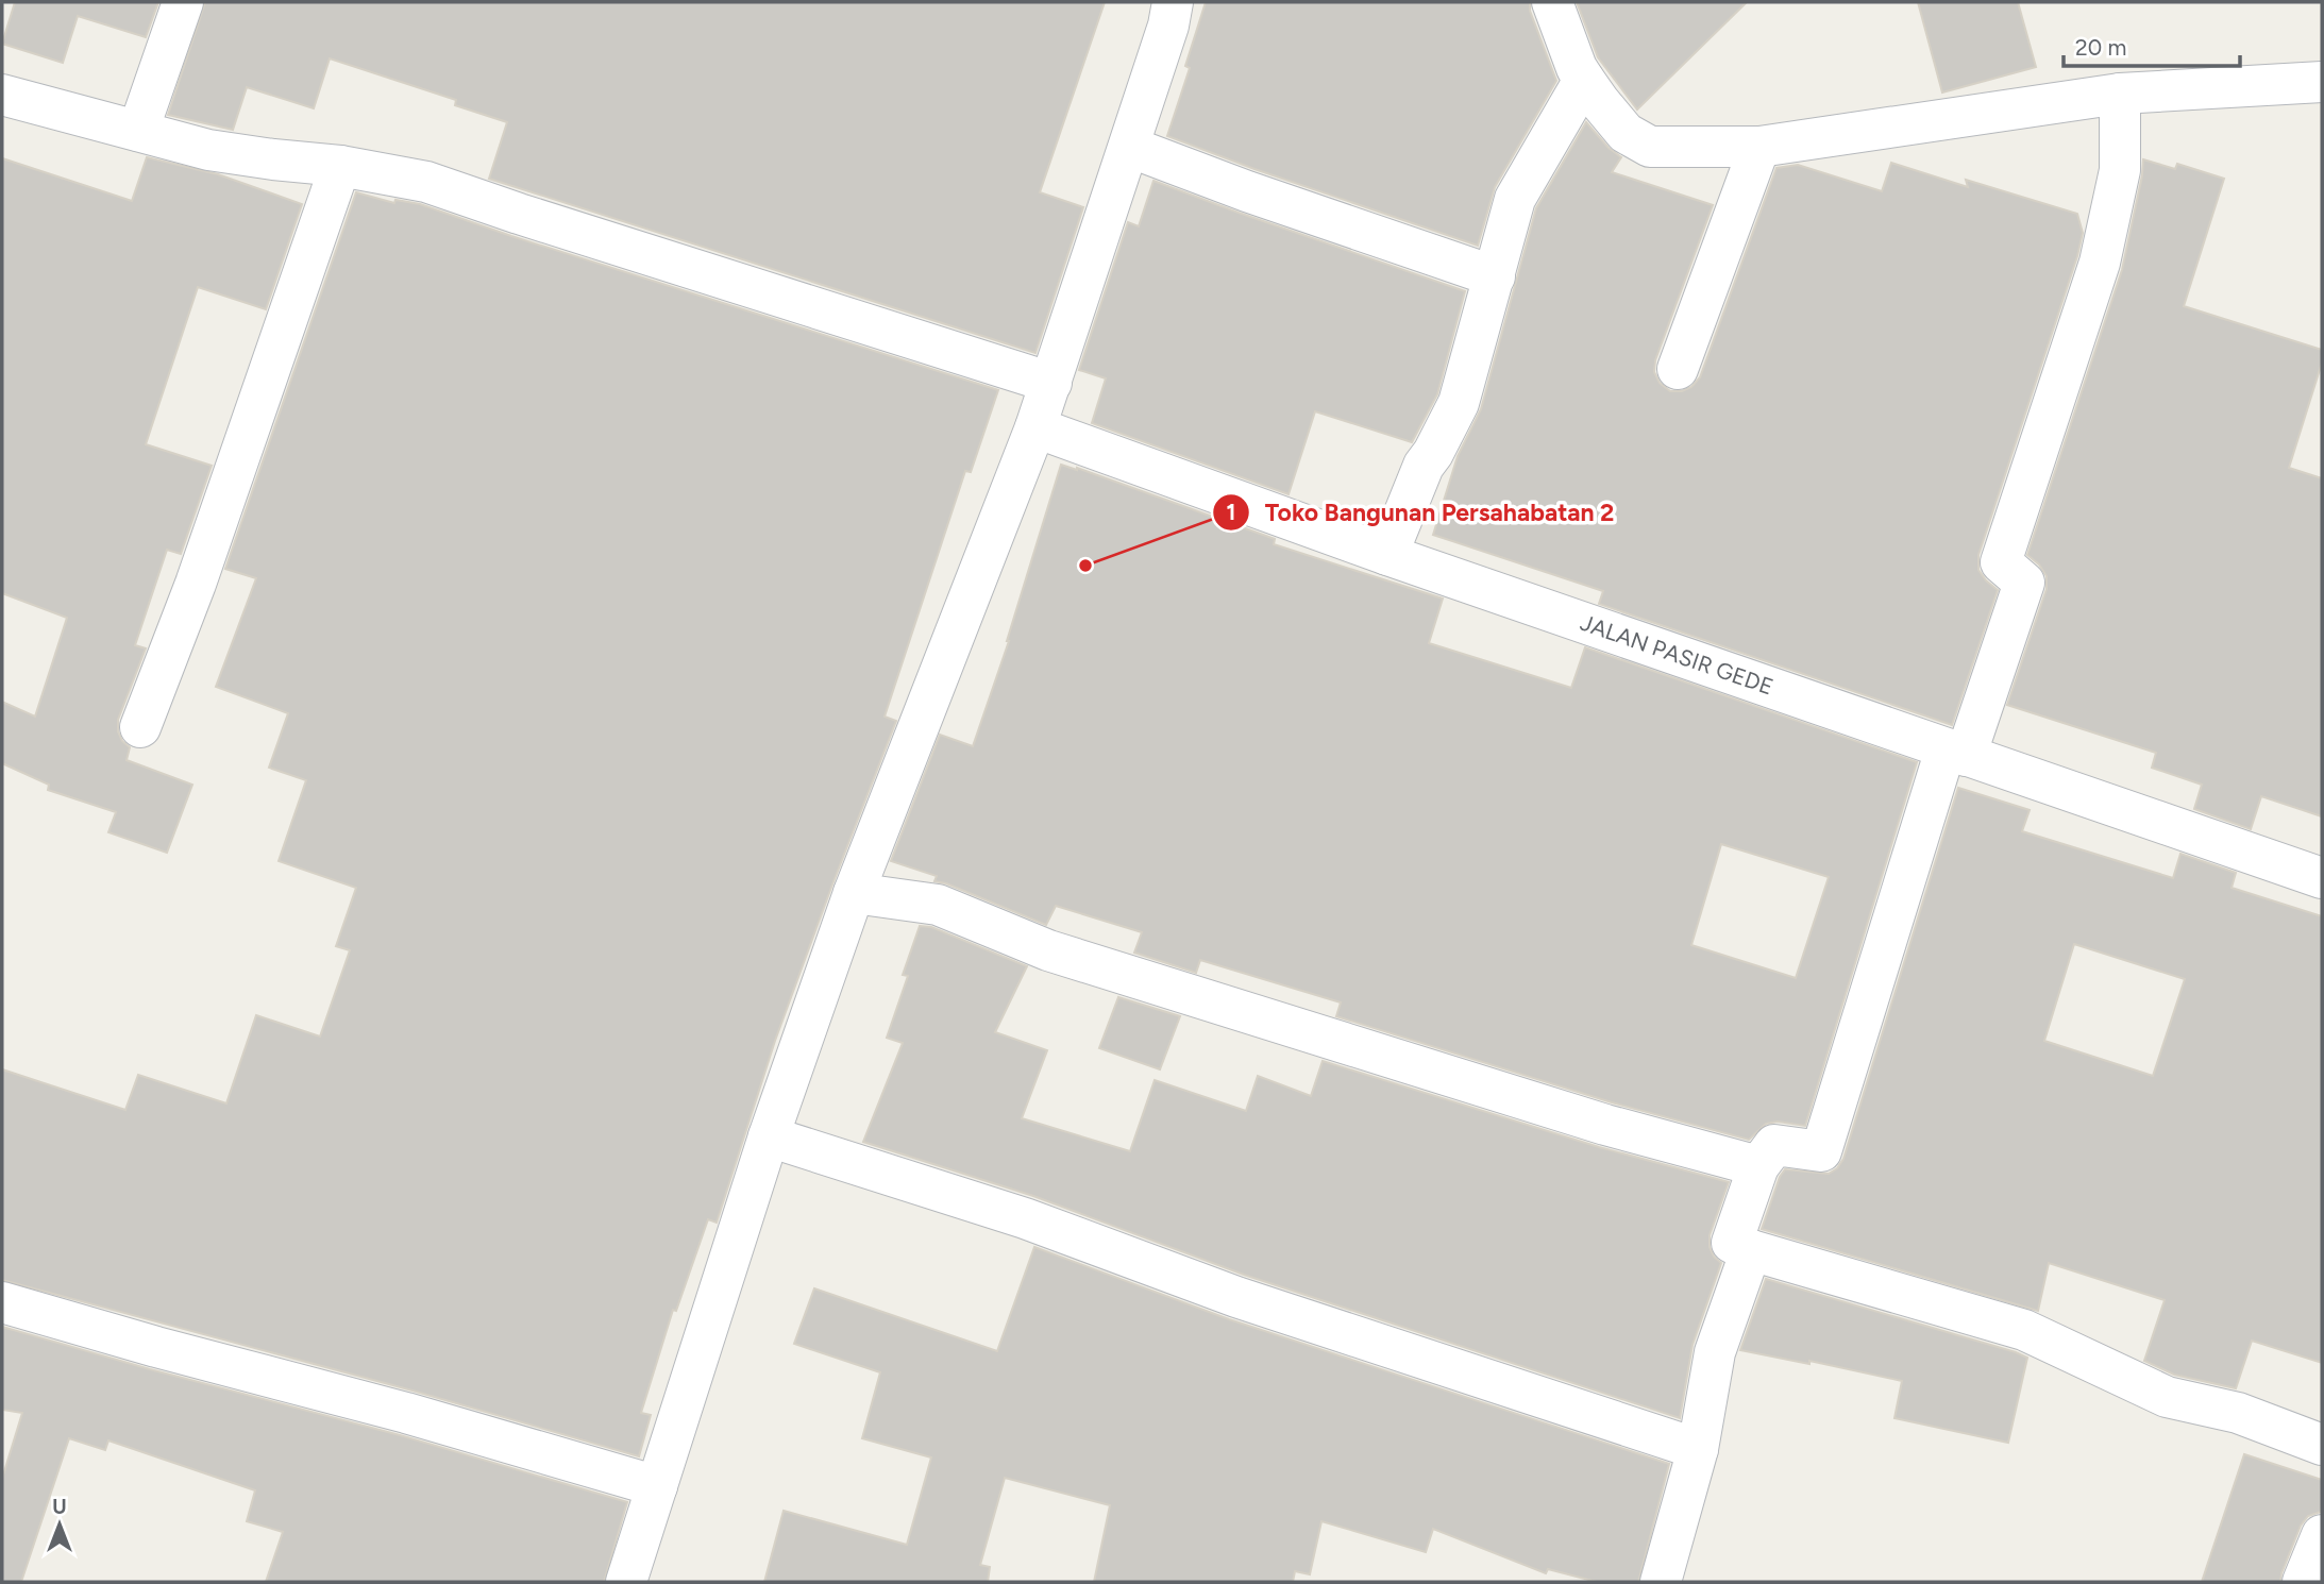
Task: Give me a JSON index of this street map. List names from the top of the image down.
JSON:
{
  "streets": {
    "street": ["JALAN PASIR GEDE"]
  },
  "places": ["Toko Bangunan Persahabatan 2"],
  "scale_bar": "20 m",
  "north": "top"
}
